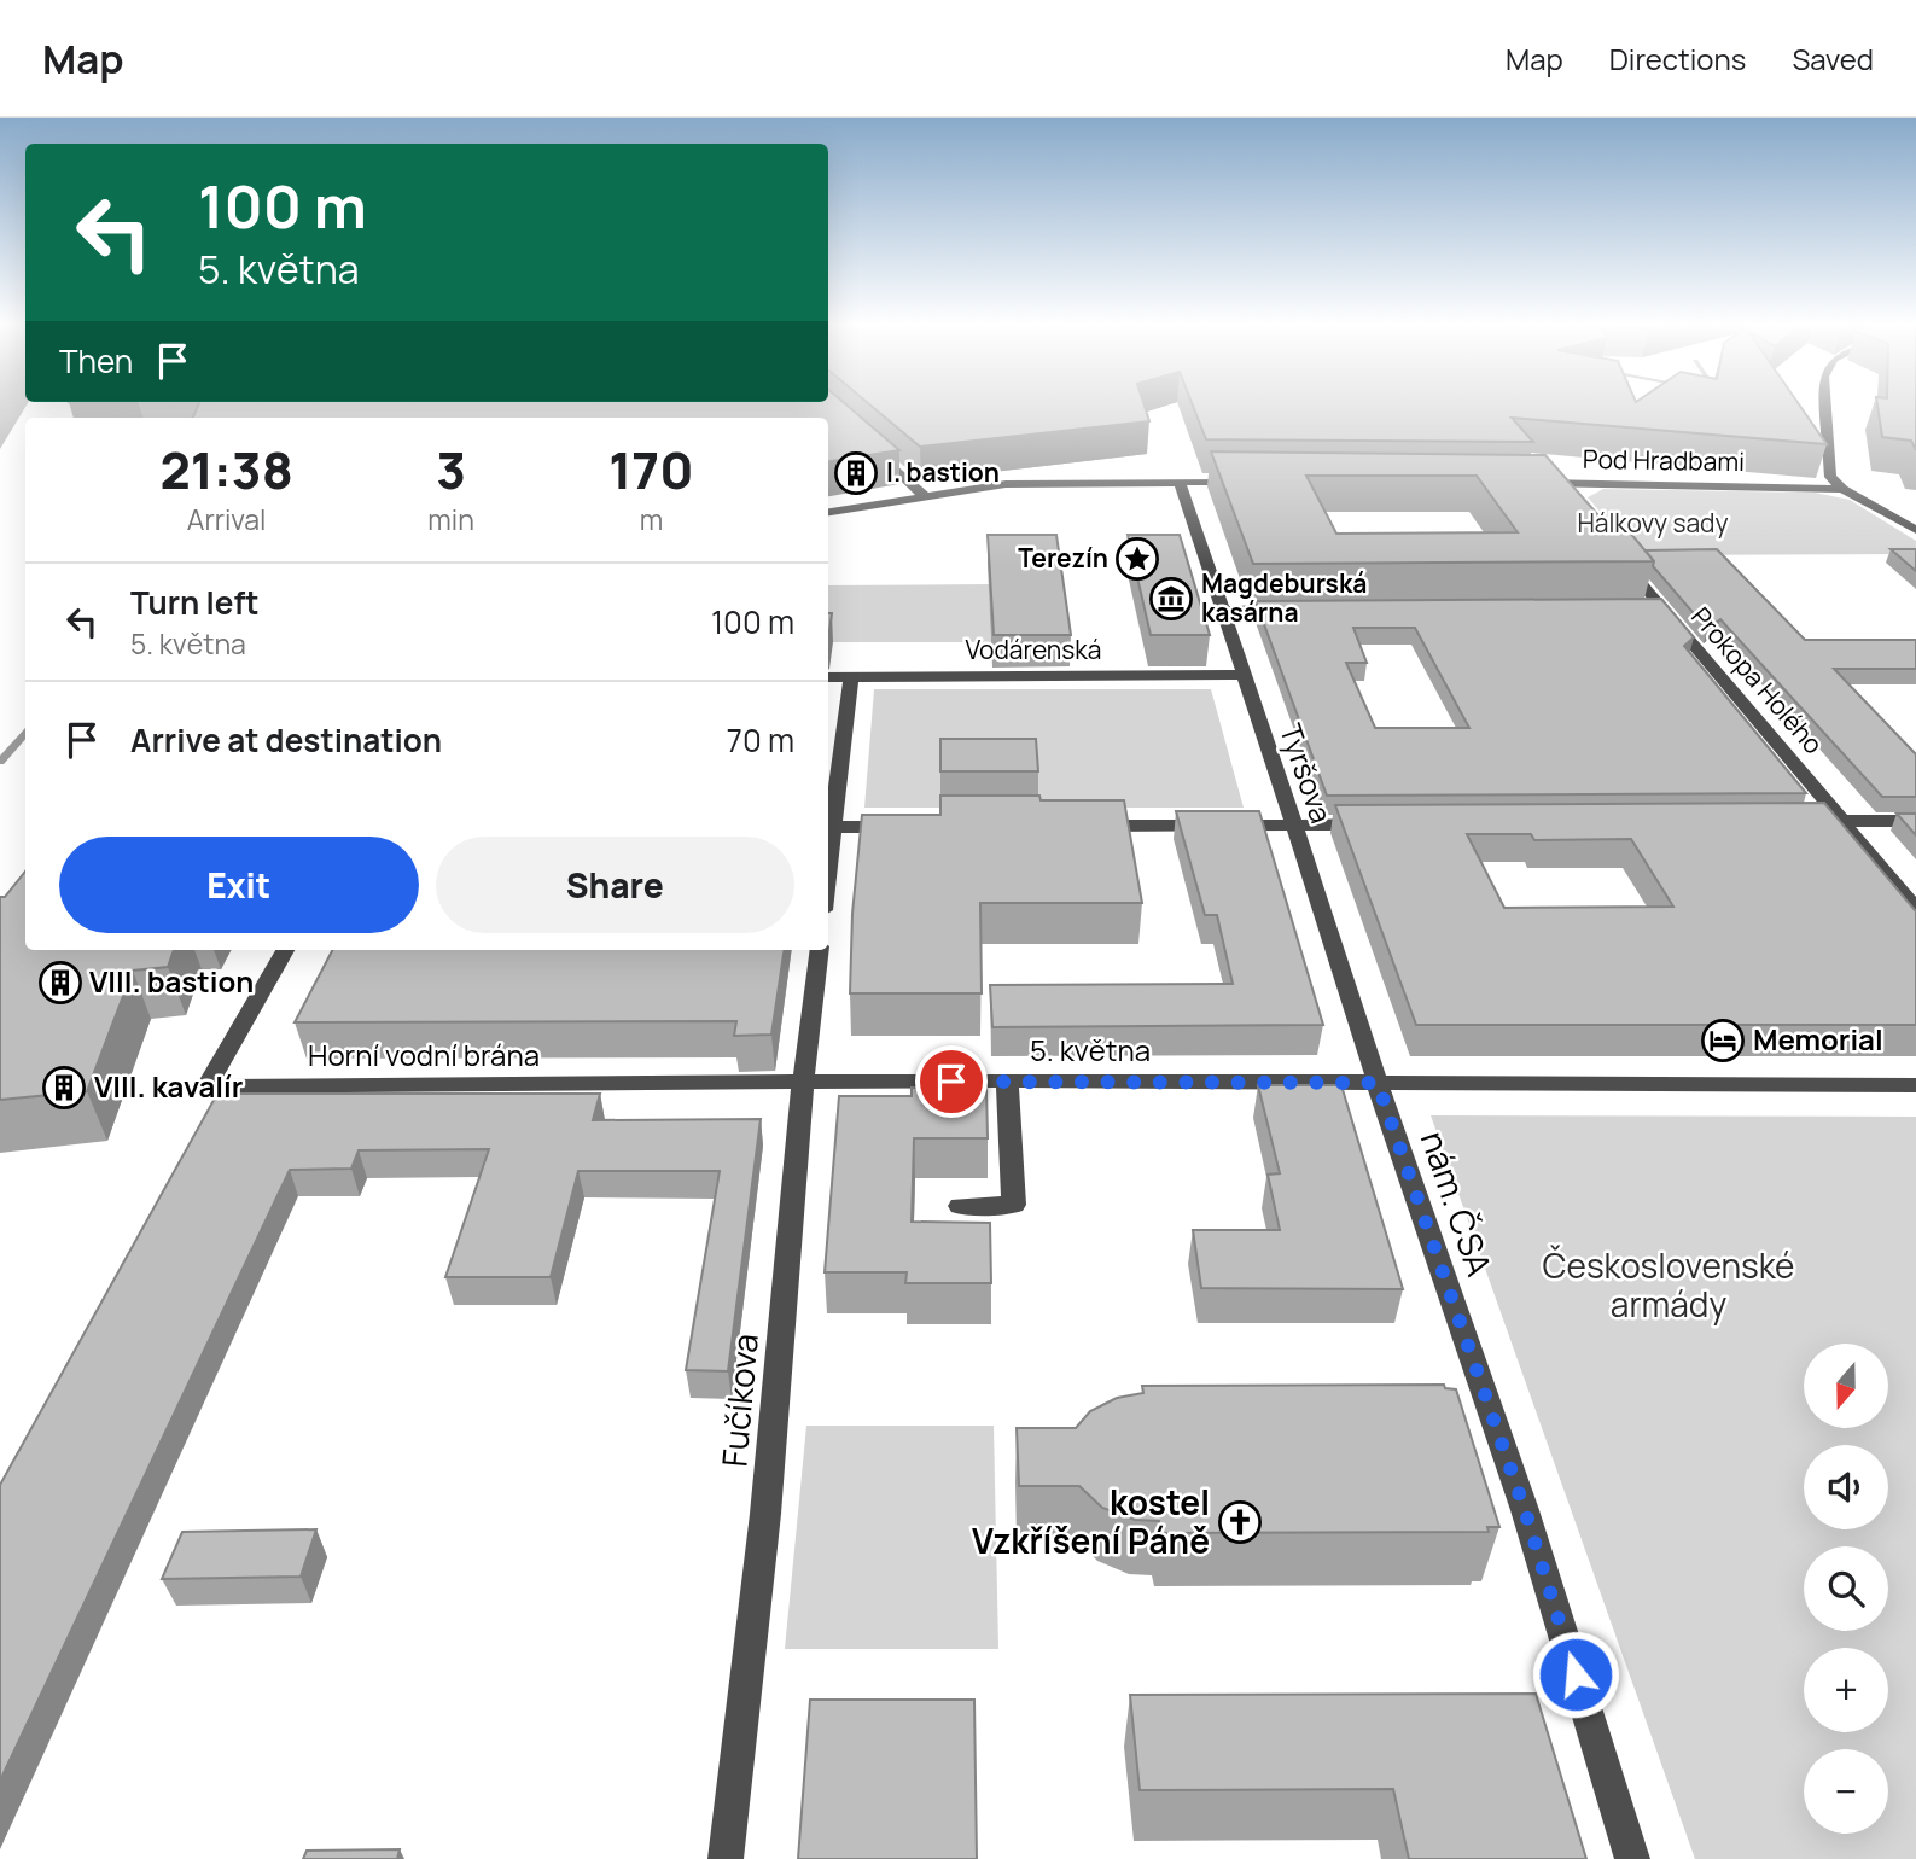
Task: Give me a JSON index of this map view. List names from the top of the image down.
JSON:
{
  "streets": {
    "street": [
      "Pod Hradbami",
      "Vodárenská",
      "Prokopa Holého",
      "Tyršova",
      "5. května",
      "Horní vodní brána",
      "nám. ČSA",
      "Fučíkova"
    ]
  },
  "crossings": [
    ["Vodárenská", "Tyršova"],
    ["Tyršova", "5. května"],
    ["Tyršova", "nám. ČSA"],
    ["5. května", "Horní vodní brána"],
    ["5. května", "nám. ČSA"],
    ["5. května", "Fučíkova"],
    ["Horní vodní brána", "Fučíkova"]
  ],
  "parks": ["Hálkovy sady", "Československé armády"],
  "places": {
    "building": ["I. bastion", "VIII. bastion", "VIII. kavalír"],
    "place": ["Terezín"],
    "museum": ["Magdeburská kasárna"],
    "hotel": ["Memorial"],
    "church": ["kostel Vzkříšení Páně"]
  },
  "north": "bottom",
  "page": {
    "header": "Map",
    "nav": ["Map", "Directions", "Saved"],
    "turn": ["100 m", "5. května"],
    "then": "Then",
    "eta": [
      "21:38",
      "Arrival",
      "3",
      "min",
      "170",
      "m"
    ],
    "list": [
      {
        "name": "Turn left",
        "note": "5. května",
        "value": "100 m"
      },
      {
        "name": "Arrive at destination",
        "value": "70 m"
      }
    ],
    "buttons": ["Exit", "Share"],
    "map_buttons": ["+", "−"]
  }
}
